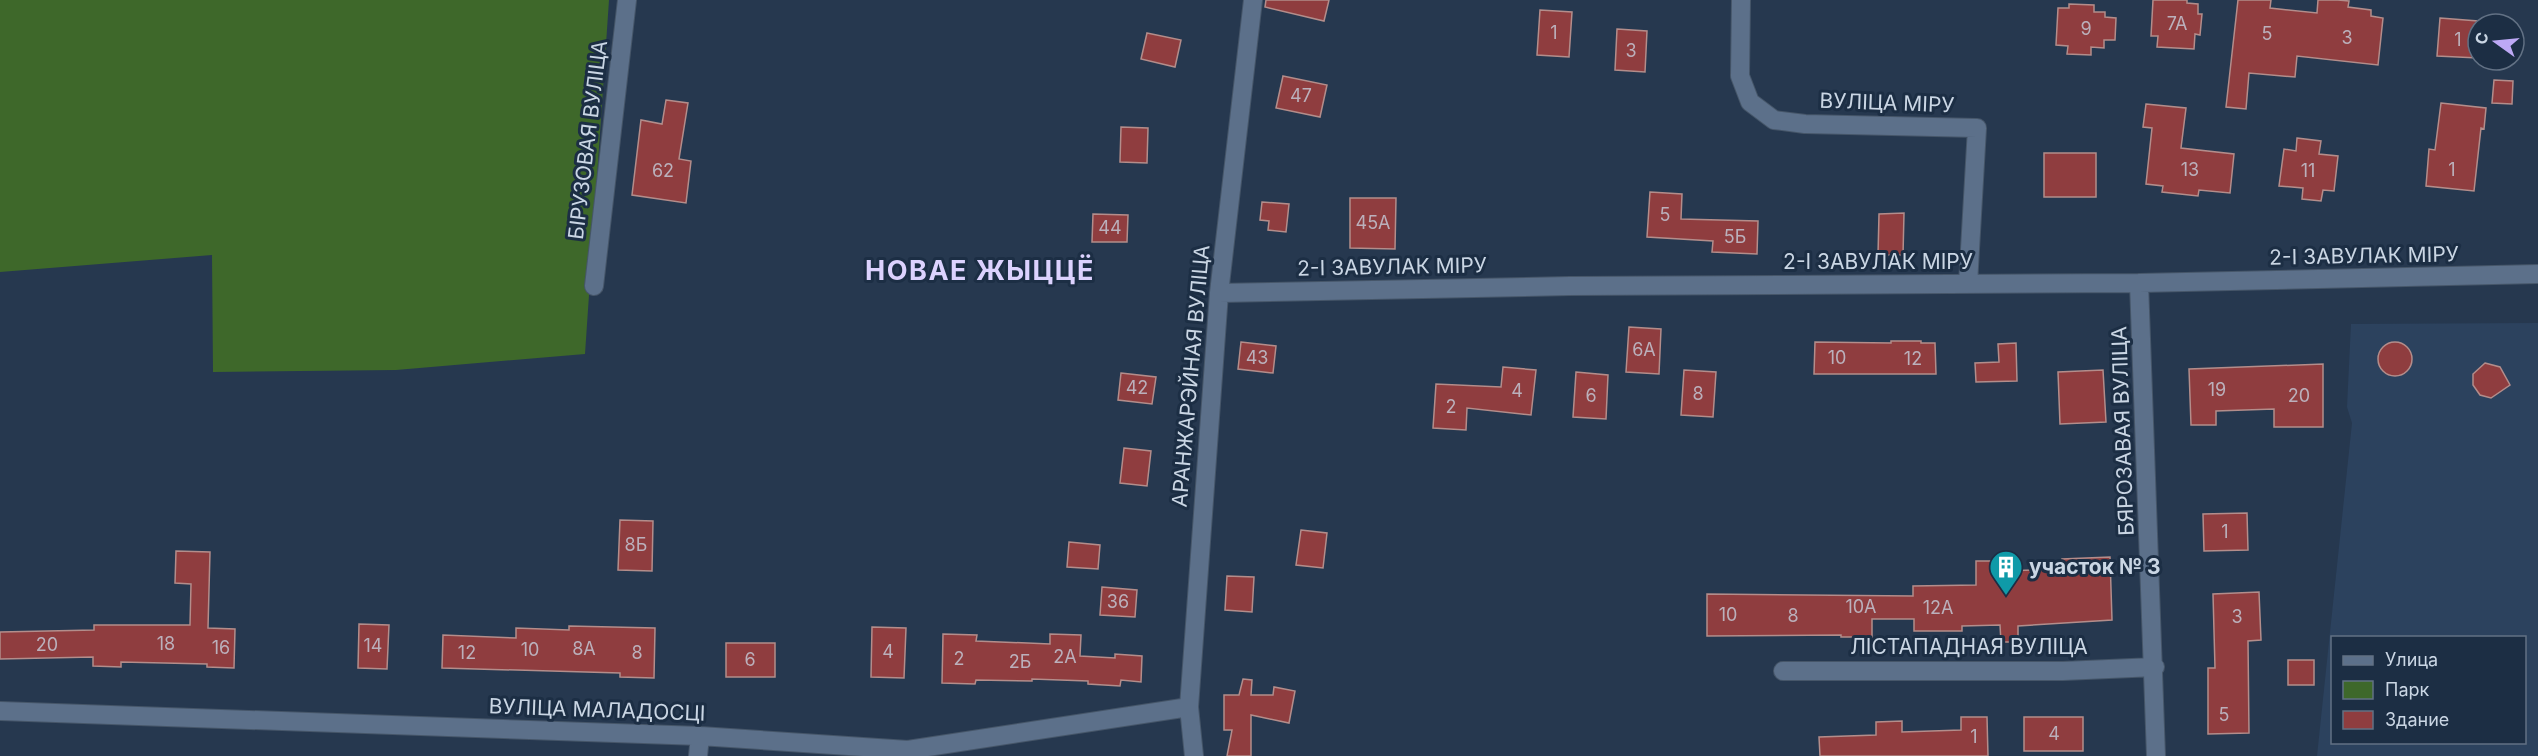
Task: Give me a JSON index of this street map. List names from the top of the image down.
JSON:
{
  "streets": {
    "street": [
      "ВУЛІЦА МІРУ",
      "БІРУЗОВАЯ ВУЛІЦА",
      "2-І ЗАВУЛАК МІРУ",
      "АРАНЖАРЭЙНАЯ ВУЛІЦА",
      "БЯРОЗАВАЯ ВУЛІЦА",
      "ЛІСТАПАДНАЯ ВУЛІЦА",
      "ВУЛІЦА МАЛАДОСЦІ"
    ]
  },
  "crossings": [
    ["ВУЛІЦА МІРУ", "2-І ЗАВУЛАК МІРУ"],
    ["2-І ЗАВУЛАК МІРУ", "АРАНЖАРЭЙНАЯ ВУЛІЦА"],
    ["2-І ЗАВУЛАК МІРУ", "БЯРОЗАВАЯ ВУЛІЦА"],
    ["АРАНЖАРЭЙНАЯ ВУЛІЦА", "ВУЛІЦА МАЛАДОСЦІ"],
    ["БЯРОЗАВАЯ ВУЛІЦА", "ЛІСТАПАДНАЯ ВУЛІЦА"]
  ],
  "districts": ["НОВАЕ ЖЫЦЦЁ"],
  "places": {
    "building": ["участок № 3"]
  },
  "house_numbers": [
    "7А",
    "9",
    "1",
    "5",
    "3",
    "1",
    "3",
    "47",
    "13",
    "1",
    "62",
    "11",
    "5",
    "45А",
    "44",
    "5Б",
    "6А",
    "43",
    "10",
    "12",
    "42",
    "19",
    "4",
    "8",
    "6",
    "20",
    "2",
    "1",
    "8Б",
    "36",
    "10А",
    "12А",
    "10",
    "8",
    "3",
    "18",
    "20",
    "14",
    "16",
    "8А",
    "10",
    "4",
    "12",
    "8",
    "2А",
    "2",
    "6",
    "2Б",
    "5",
    "4",
    "1"
  ],
  "legend": ["Улица", "Парк", "Здание"],
  "north": "left"
}
